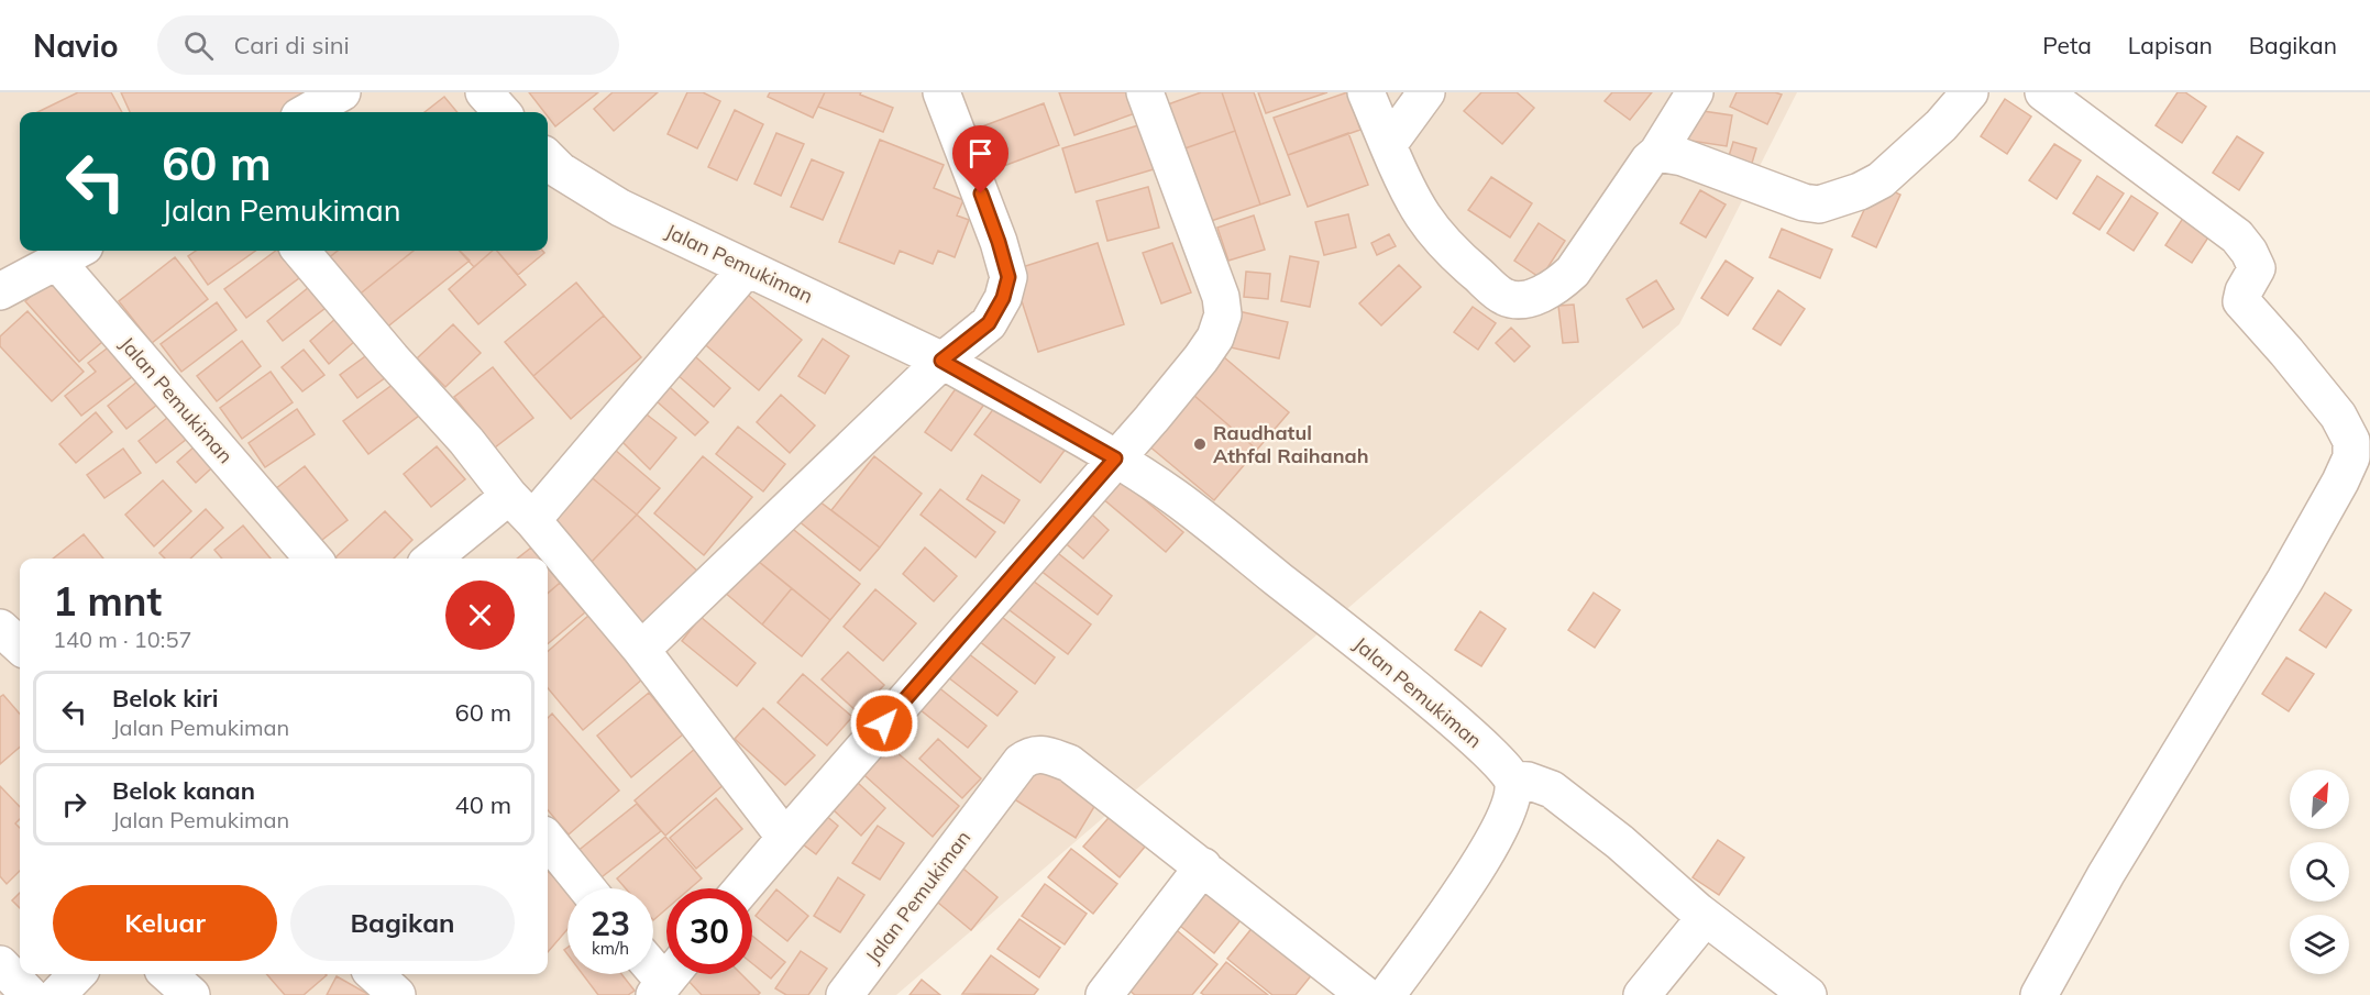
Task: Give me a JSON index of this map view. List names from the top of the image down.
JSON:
{
  "streets": {
    "street": ["Jalan Pemukiman"]
  },
  "places": ["Raudhatul Athfal Raihanah"],
  "north": "top right",
  "page": {
    "header": "Navio",
    "search": "Cari di sini",
    "nav": ["Peta", "Lapisan", "Bagikan"],
    "turn": ["60 m", "Jalan Pemukiman"],
    "heading": ["1 mnt", "140 m · 10:57"],
    "list": [
      {
        "name": "Belok kiri",
        "note": "Jalan Pemukiman",
        "value": "60 m"
      },
      {
        "name": "Belok kanan",
        "note": "Jalan Pemukiman",
        "value": "40 m"
      }
    ],
    "buttons": ["Keluar", "Bagikan"],
    "speed": "23 km/h",
    "limit": "30"
  }
}
